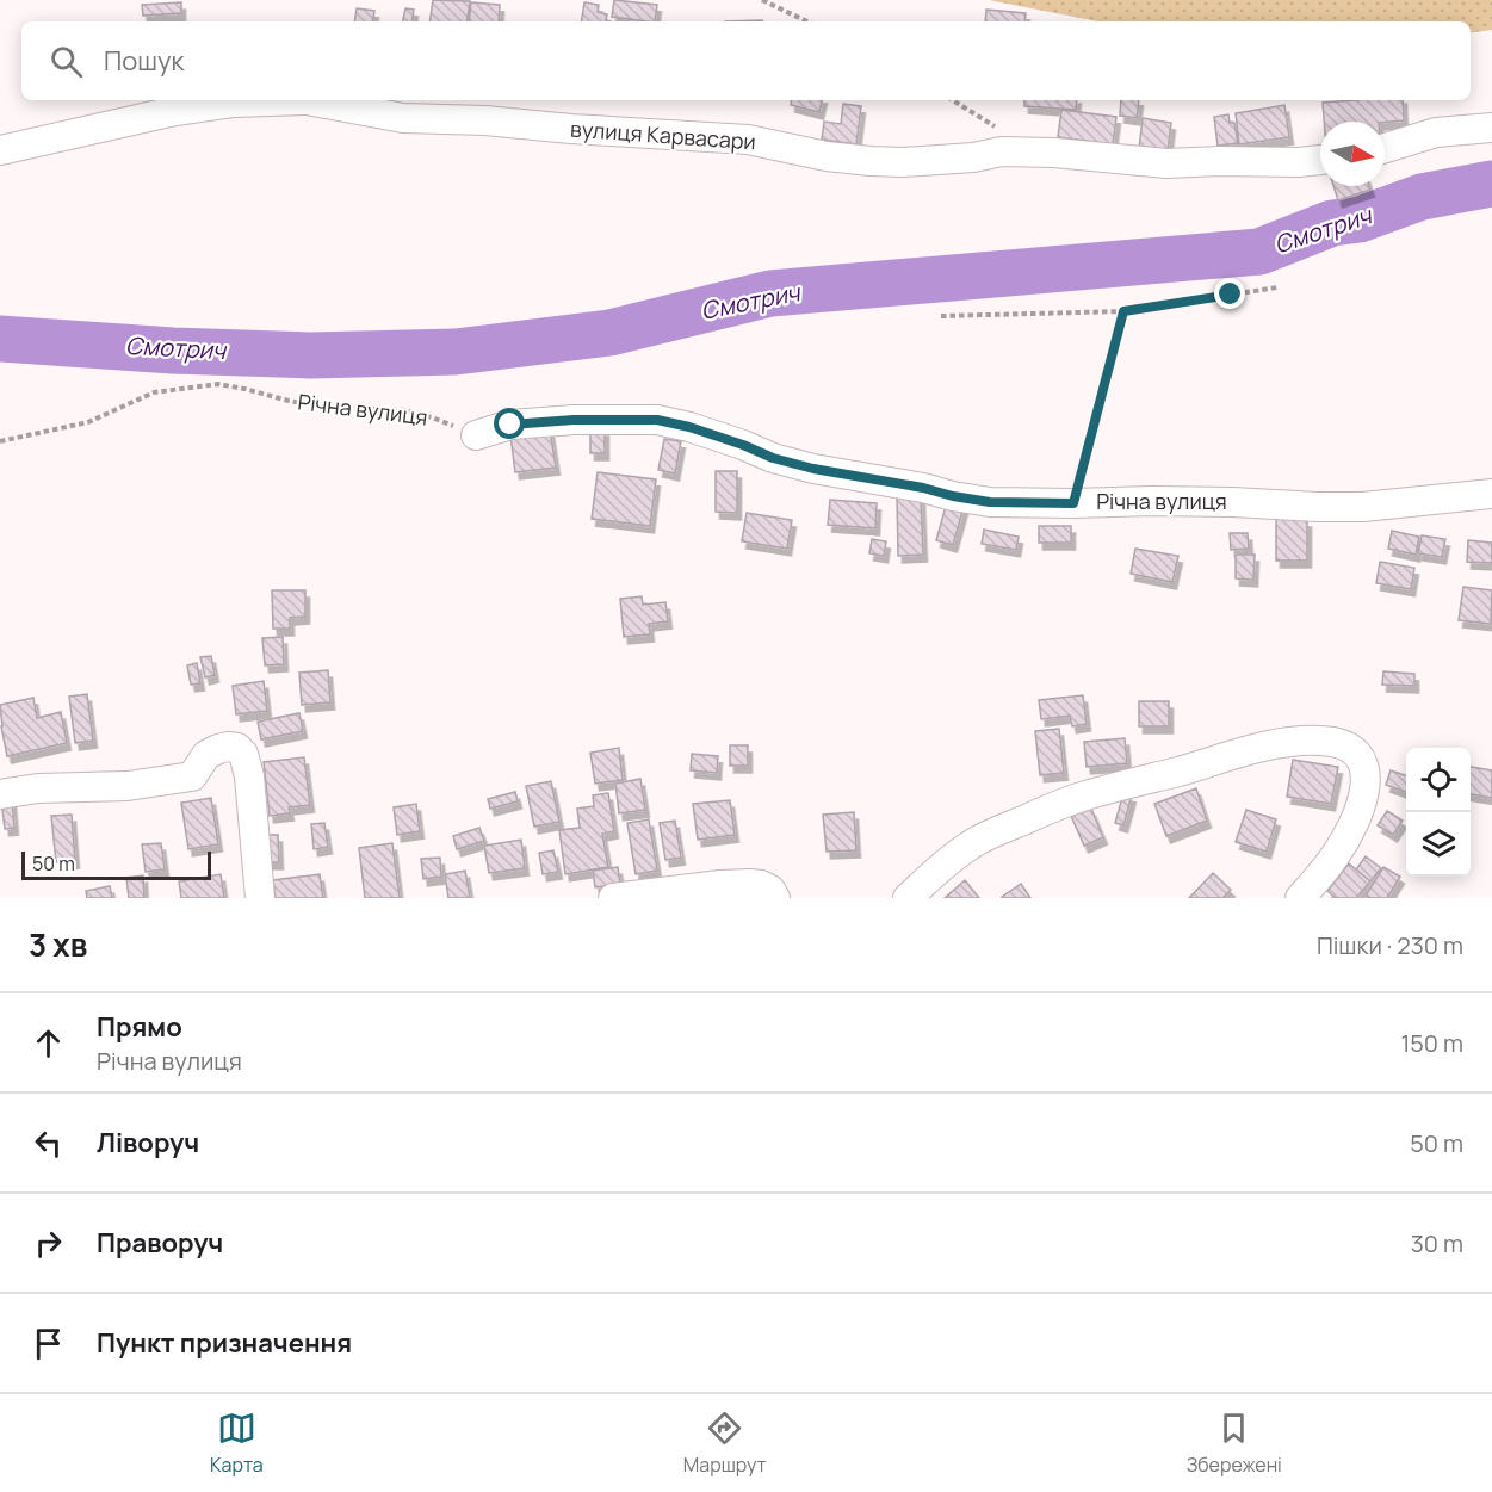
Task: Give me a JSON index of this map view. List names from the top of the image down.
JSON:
{
  "streets": {
    "street": ["вулиця Карвасари", "Річна вулиця"]
  },
  "water": ["Смотрич"],
  "scale_bar": "50 m",
  "north": "right",
  "page": {
    "search": "Пошук",
    "scale": "50 m",
    "heading": ["3 хв", "Пішки · 230 m"],
    "list": [
      ["Прямо", "Річна вулиця", "150 m"],
      ["Ліворуч", "50 m"],
      ["Праворуч", "30 m"],
      "Пункт призначення"
    ],
    "nav": ["Карта", "Маршрут", "Збережені"]
  }
}
